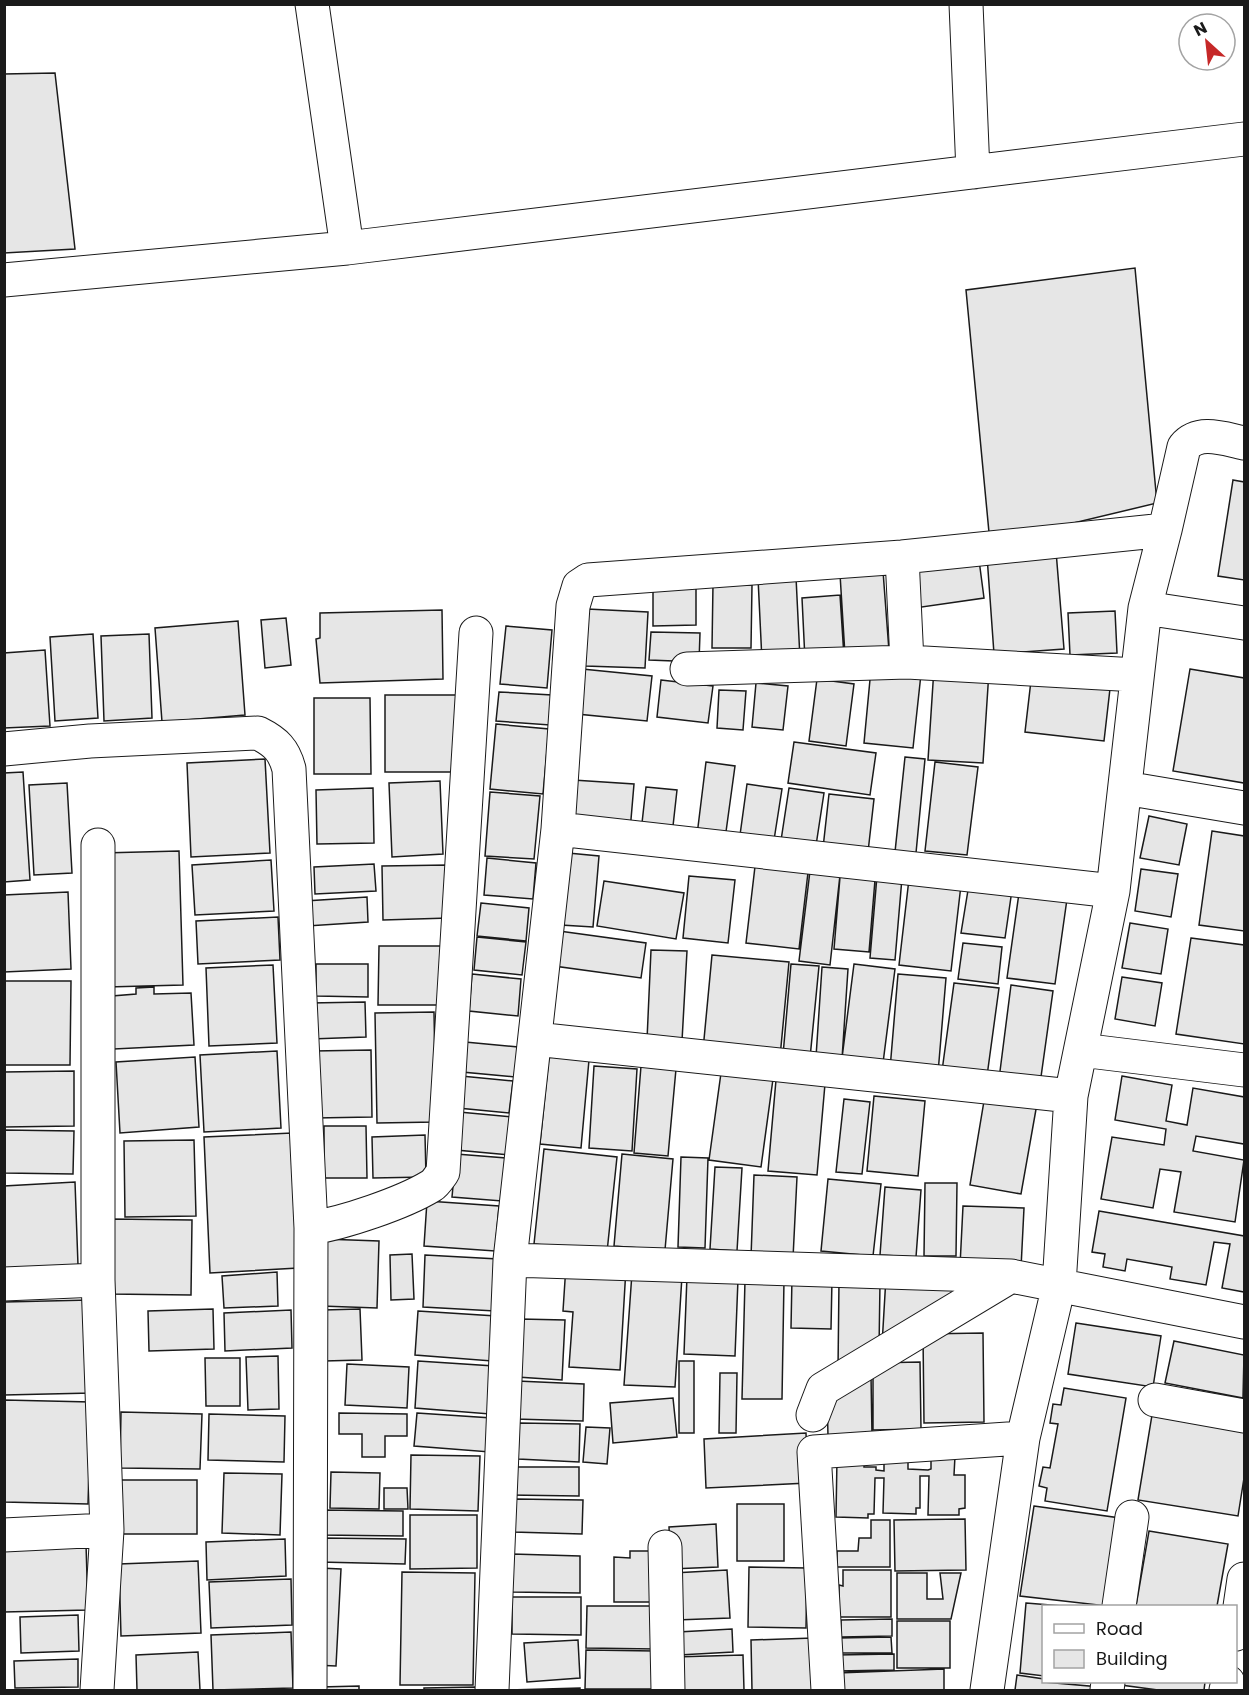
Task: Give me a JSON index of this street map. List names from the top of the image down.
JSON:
{
  "legend": ["Road", "Building"],
  "north": "top left"
}
